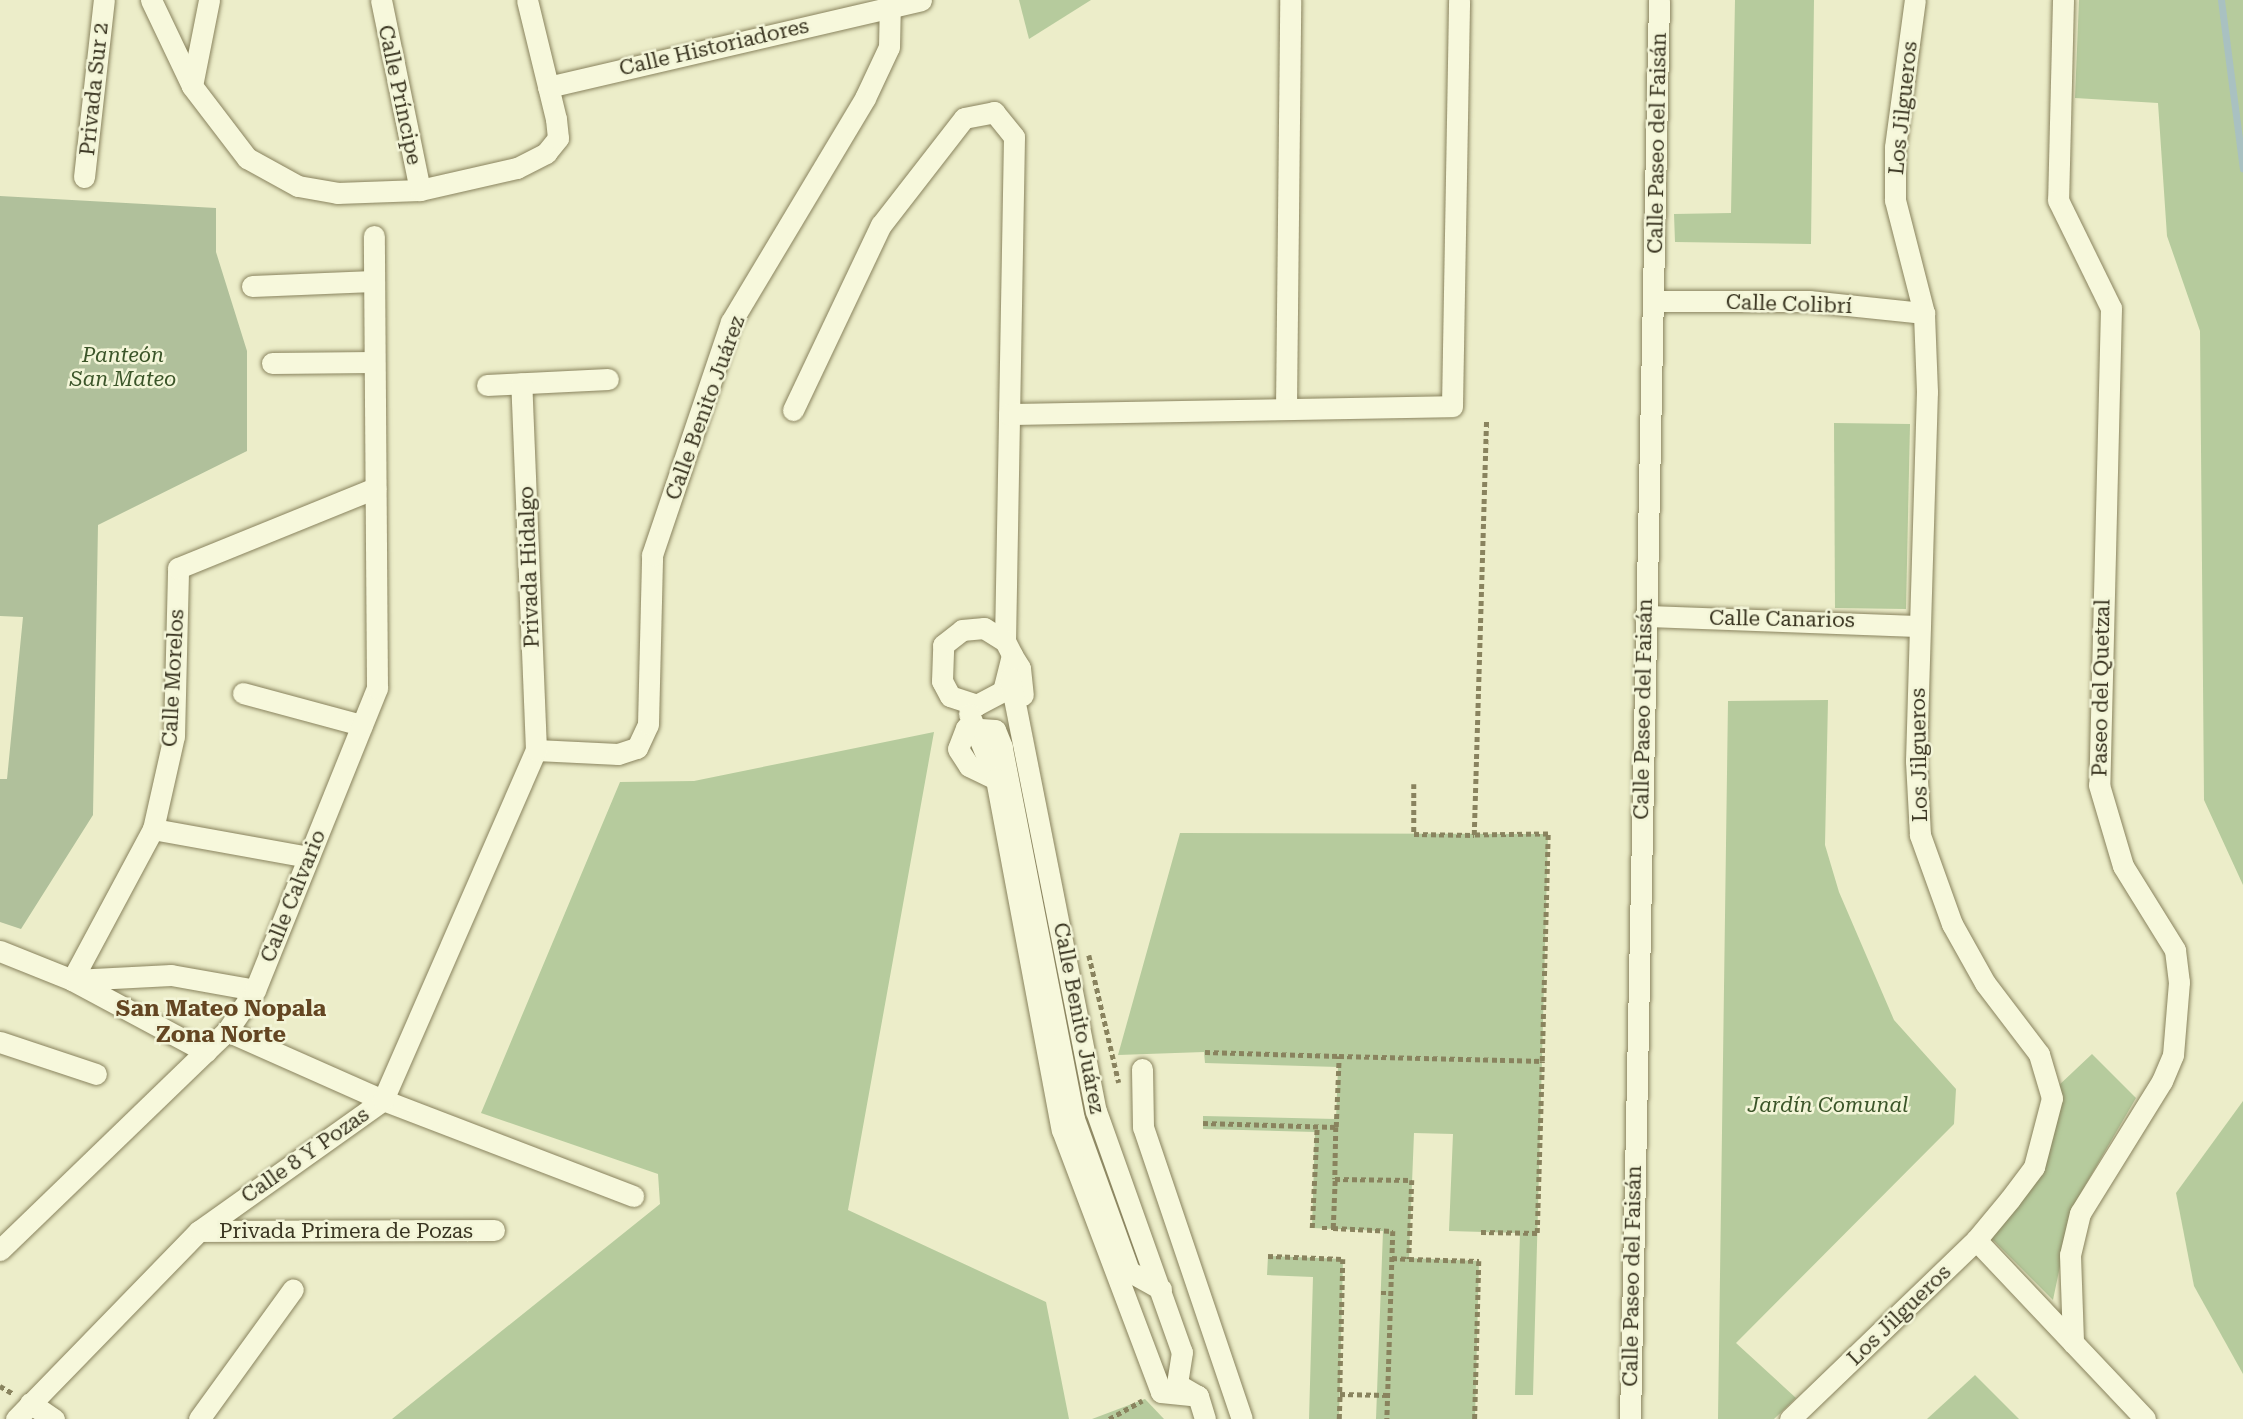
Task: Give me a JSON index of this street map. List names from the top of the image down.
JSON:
{
  "streets": {
    "street": [
      "Calle Historiadores",
      "Privada Sur 2",
      "Calle Príncipe",
      "Los Jilgueros",
      "Calle Paseo del Faisán",
      "Calle Colibrí",
      "Calle Benito Juárez",
      "Privada Hidalgo",
      "Calle Canarios",
      "Calle Morelos",
      "Paseo del Quetzal",
      "Calle Calvario",
      "Calle 8 Y Pozas",
      "Privada Primera de Pozas"
    ]
  },
  "crossings": [
    ["Calle Historiadores", "Calle Benito Juárez"],
    ["Los Jilgueros", "Calle Colibrí"],
    ["Los Jilgueros", "Calle Canarios"],
    ["Calle Paseo del Faisán", "Calle Colibrí"],
    ["Calle Paseo del Faisán", "Calle Canarios"],
    ["Calle Benito Juárez", "Privada Hidalgo"],
    ["Calle Benito Juárez", "Calle 8 Y Pozas"],
    ["Privada Hidalgo", "Calle 8 Y Pozas"],
    ["Calle Morelos", "Calle Calvario"],
    ["Calle 8 Y Pozas", "Privada Primera de Pozas"]
  ],
  "districts": ["San Mateo Nopala Zona Norte"],
  "parks": ["Panteón San Mateo", "Jardín Comunal"]
}
